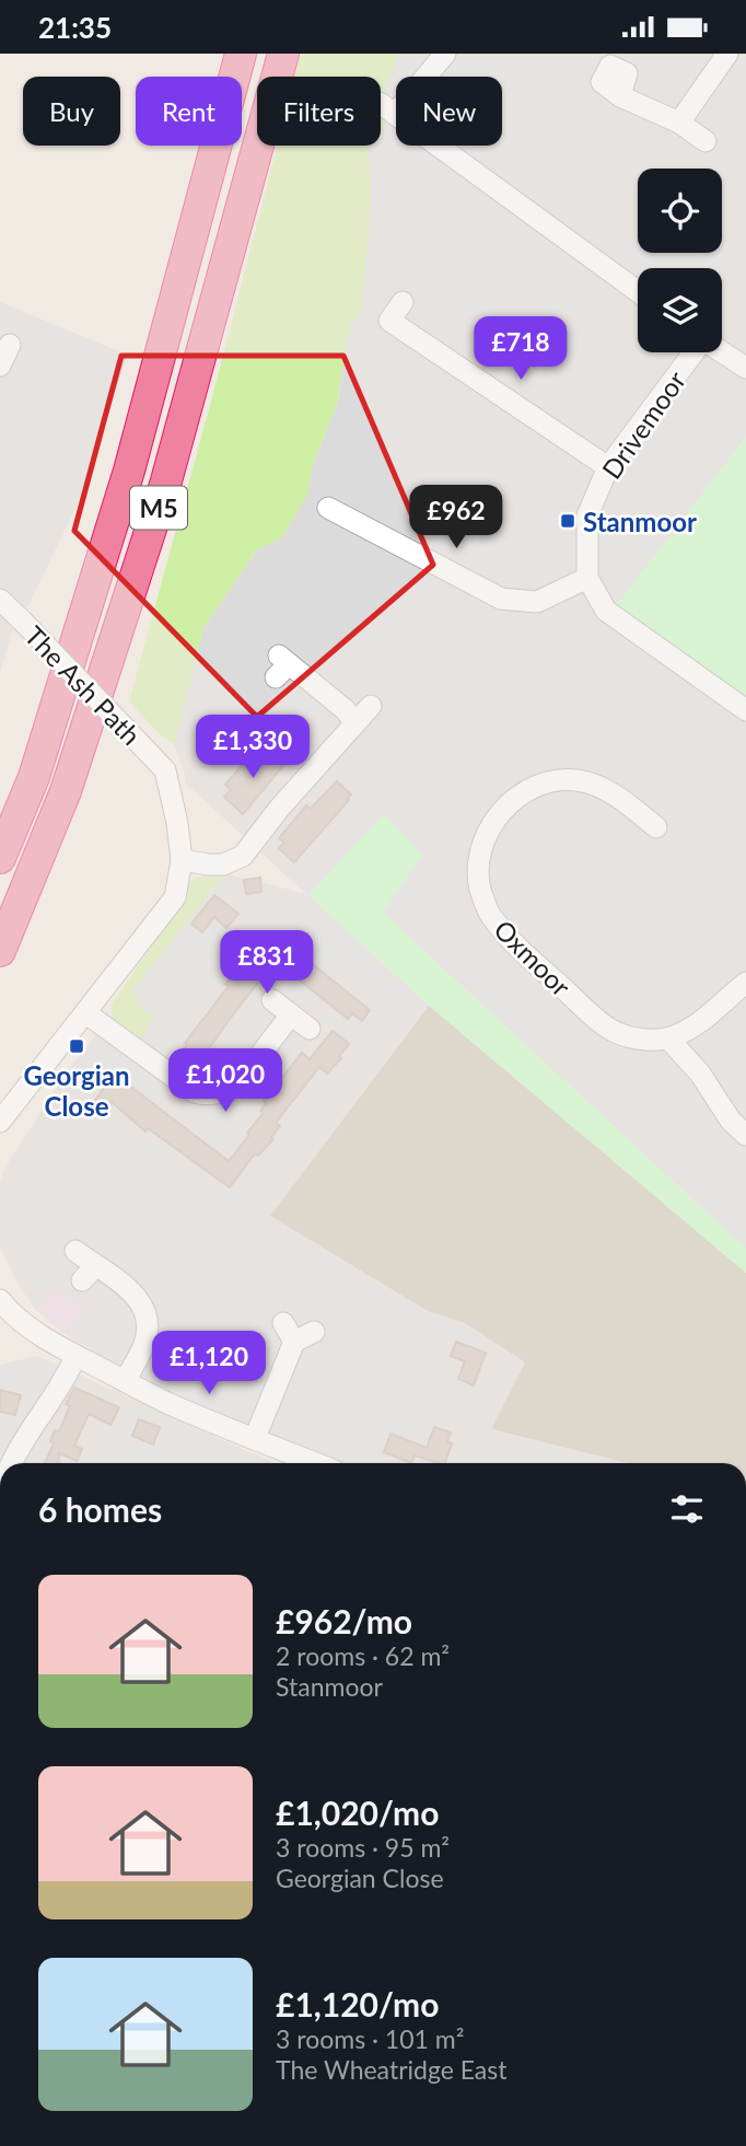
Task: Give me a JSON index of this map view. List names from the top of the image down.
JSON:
{
  "streets": {
    "highway": ["M5"],
    "street": ["Drivemoor", "The Ash Path", "Oxmoor"]
  },
  "places": {
    "transit": ["Stanmoor", "Georgian Close"]
  },
  "page": {
    "status": "21:35",
    "chip": [
      "Buy",
      "Rent",
      "Filters",
      "New"
    ],
    "price": [
      "£718",
      "£962",
      "£1,330",
      "£831",
      "£1,020",
      "£1,120"
    ],
    "heading": "6 homes",
    "list": [
      {
        "name": "£962/mo",
        "note": "2 rooms · 62 m² · Stanmoor"
      },
      {
        "name": "£1,020/mo",
        "note": "3 rooms · 95 m² · Georgian Close"
      },
      {
        "name": "£1,120/mo",
        "note": "3 rooms · 101 m² · The Wheatridge East"
      }
    ]
  }
}
